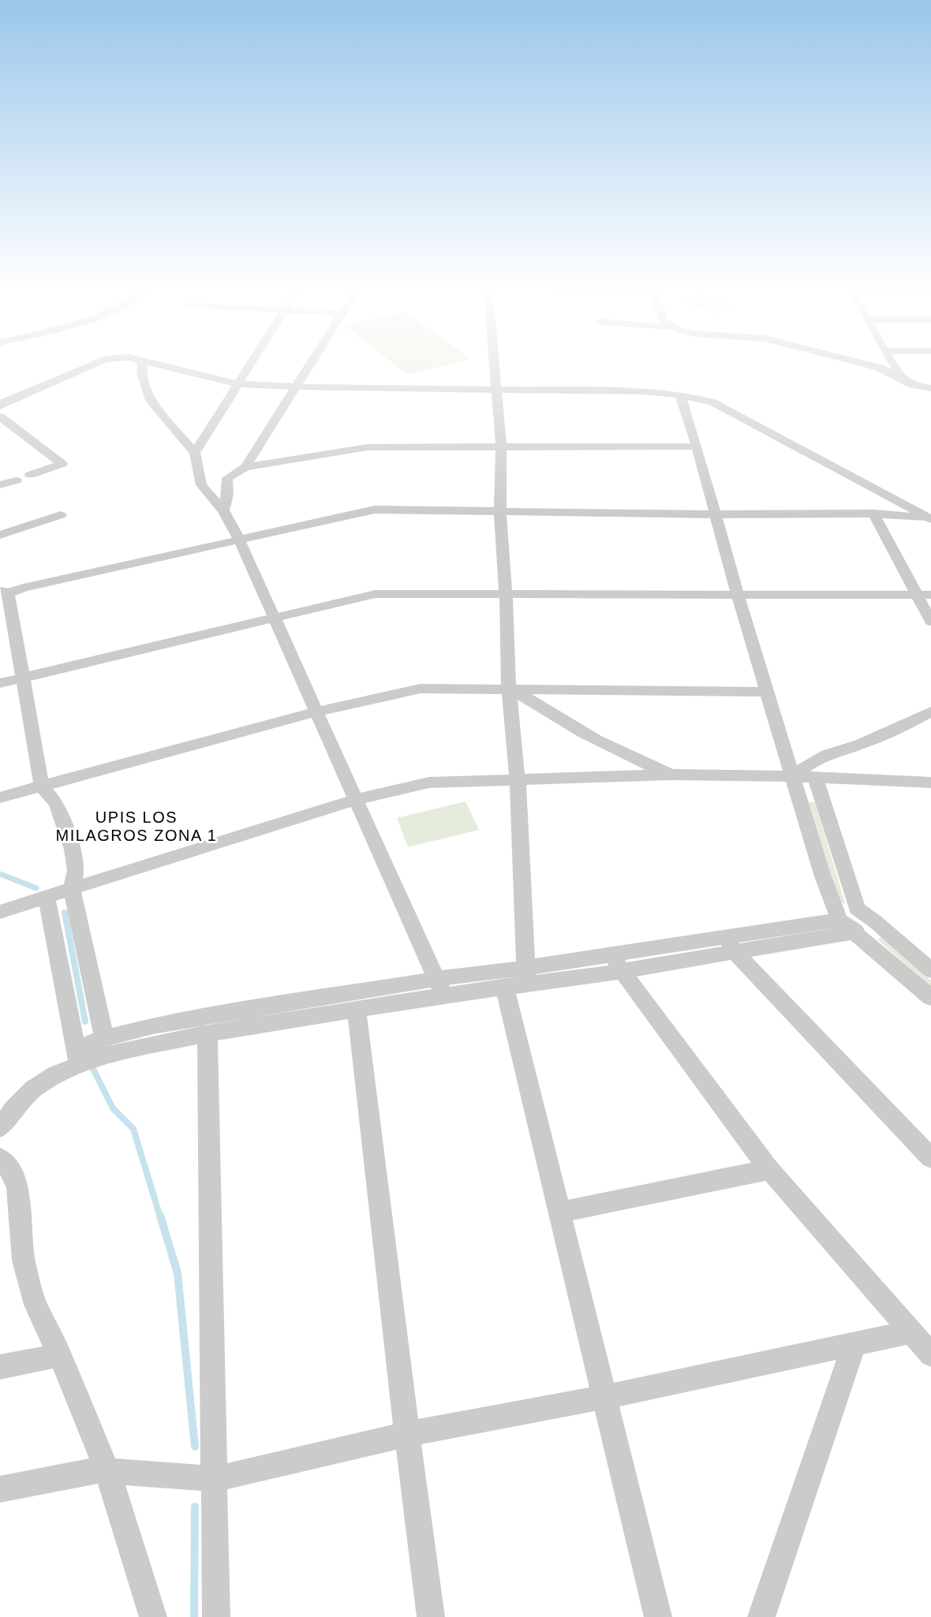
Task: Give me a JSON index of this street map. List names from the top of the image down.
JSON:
{
  "districts": ["UPIS LOS MILAGROS ZONA 1"]
}
